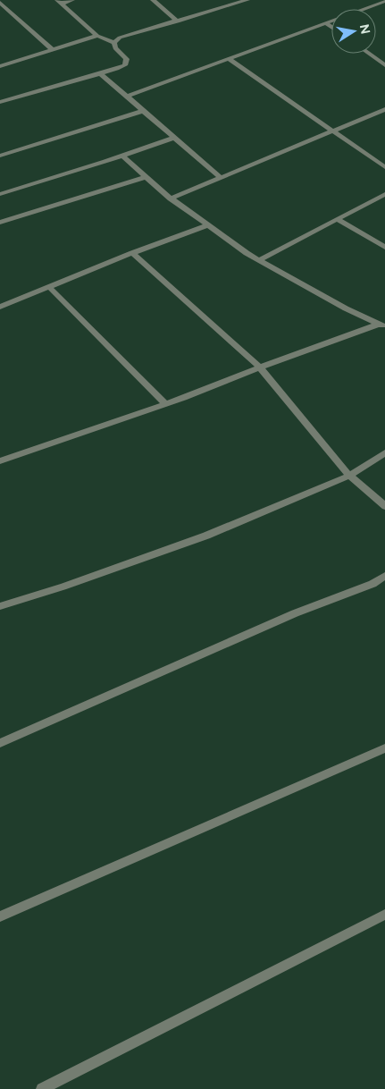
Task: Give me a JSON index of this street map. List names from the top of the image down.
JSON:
{
  "north": "right"
}
